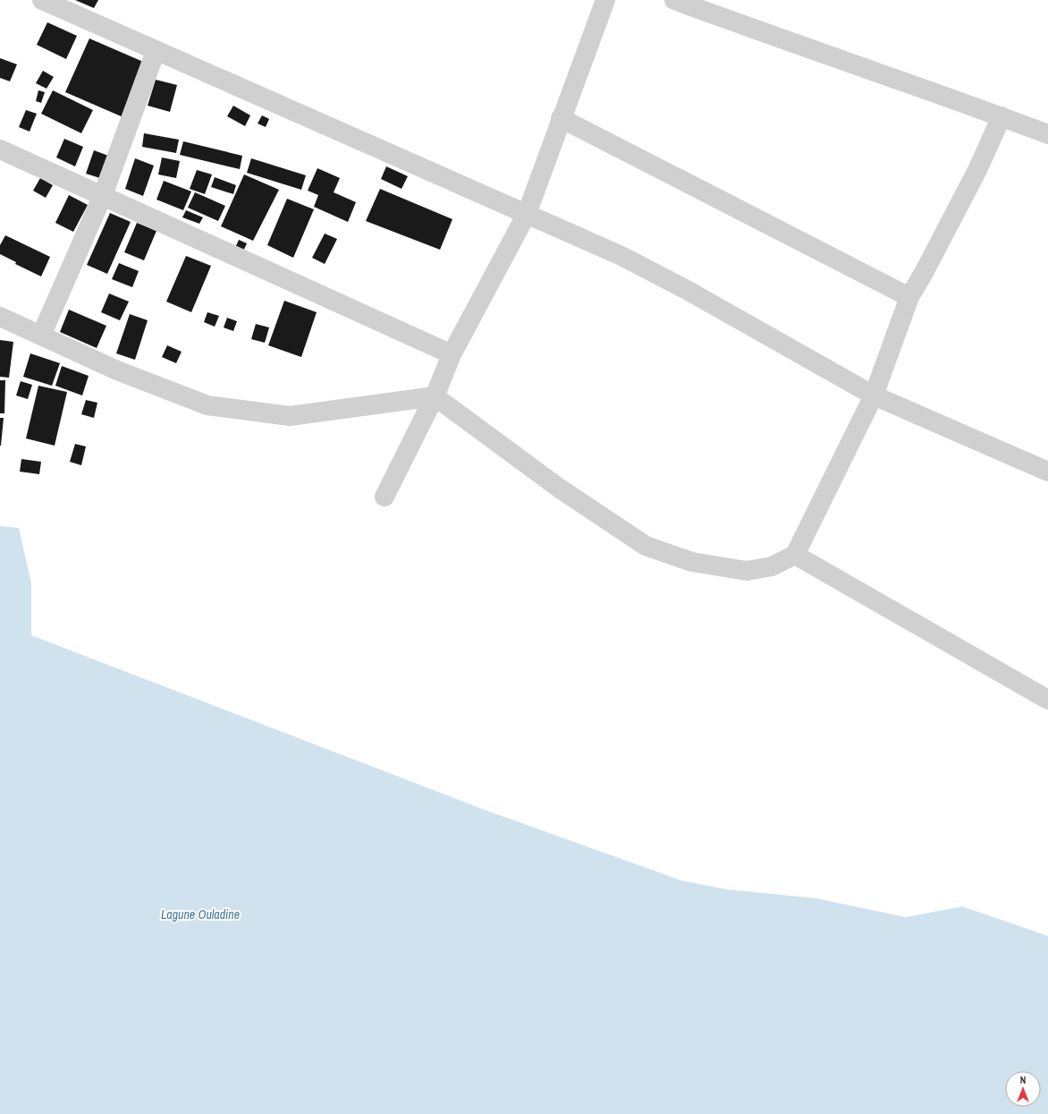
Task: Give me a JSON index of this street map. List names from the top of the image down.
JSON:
{
  "water": ["Lagune Ouladine"],
  "north": "top"
}
